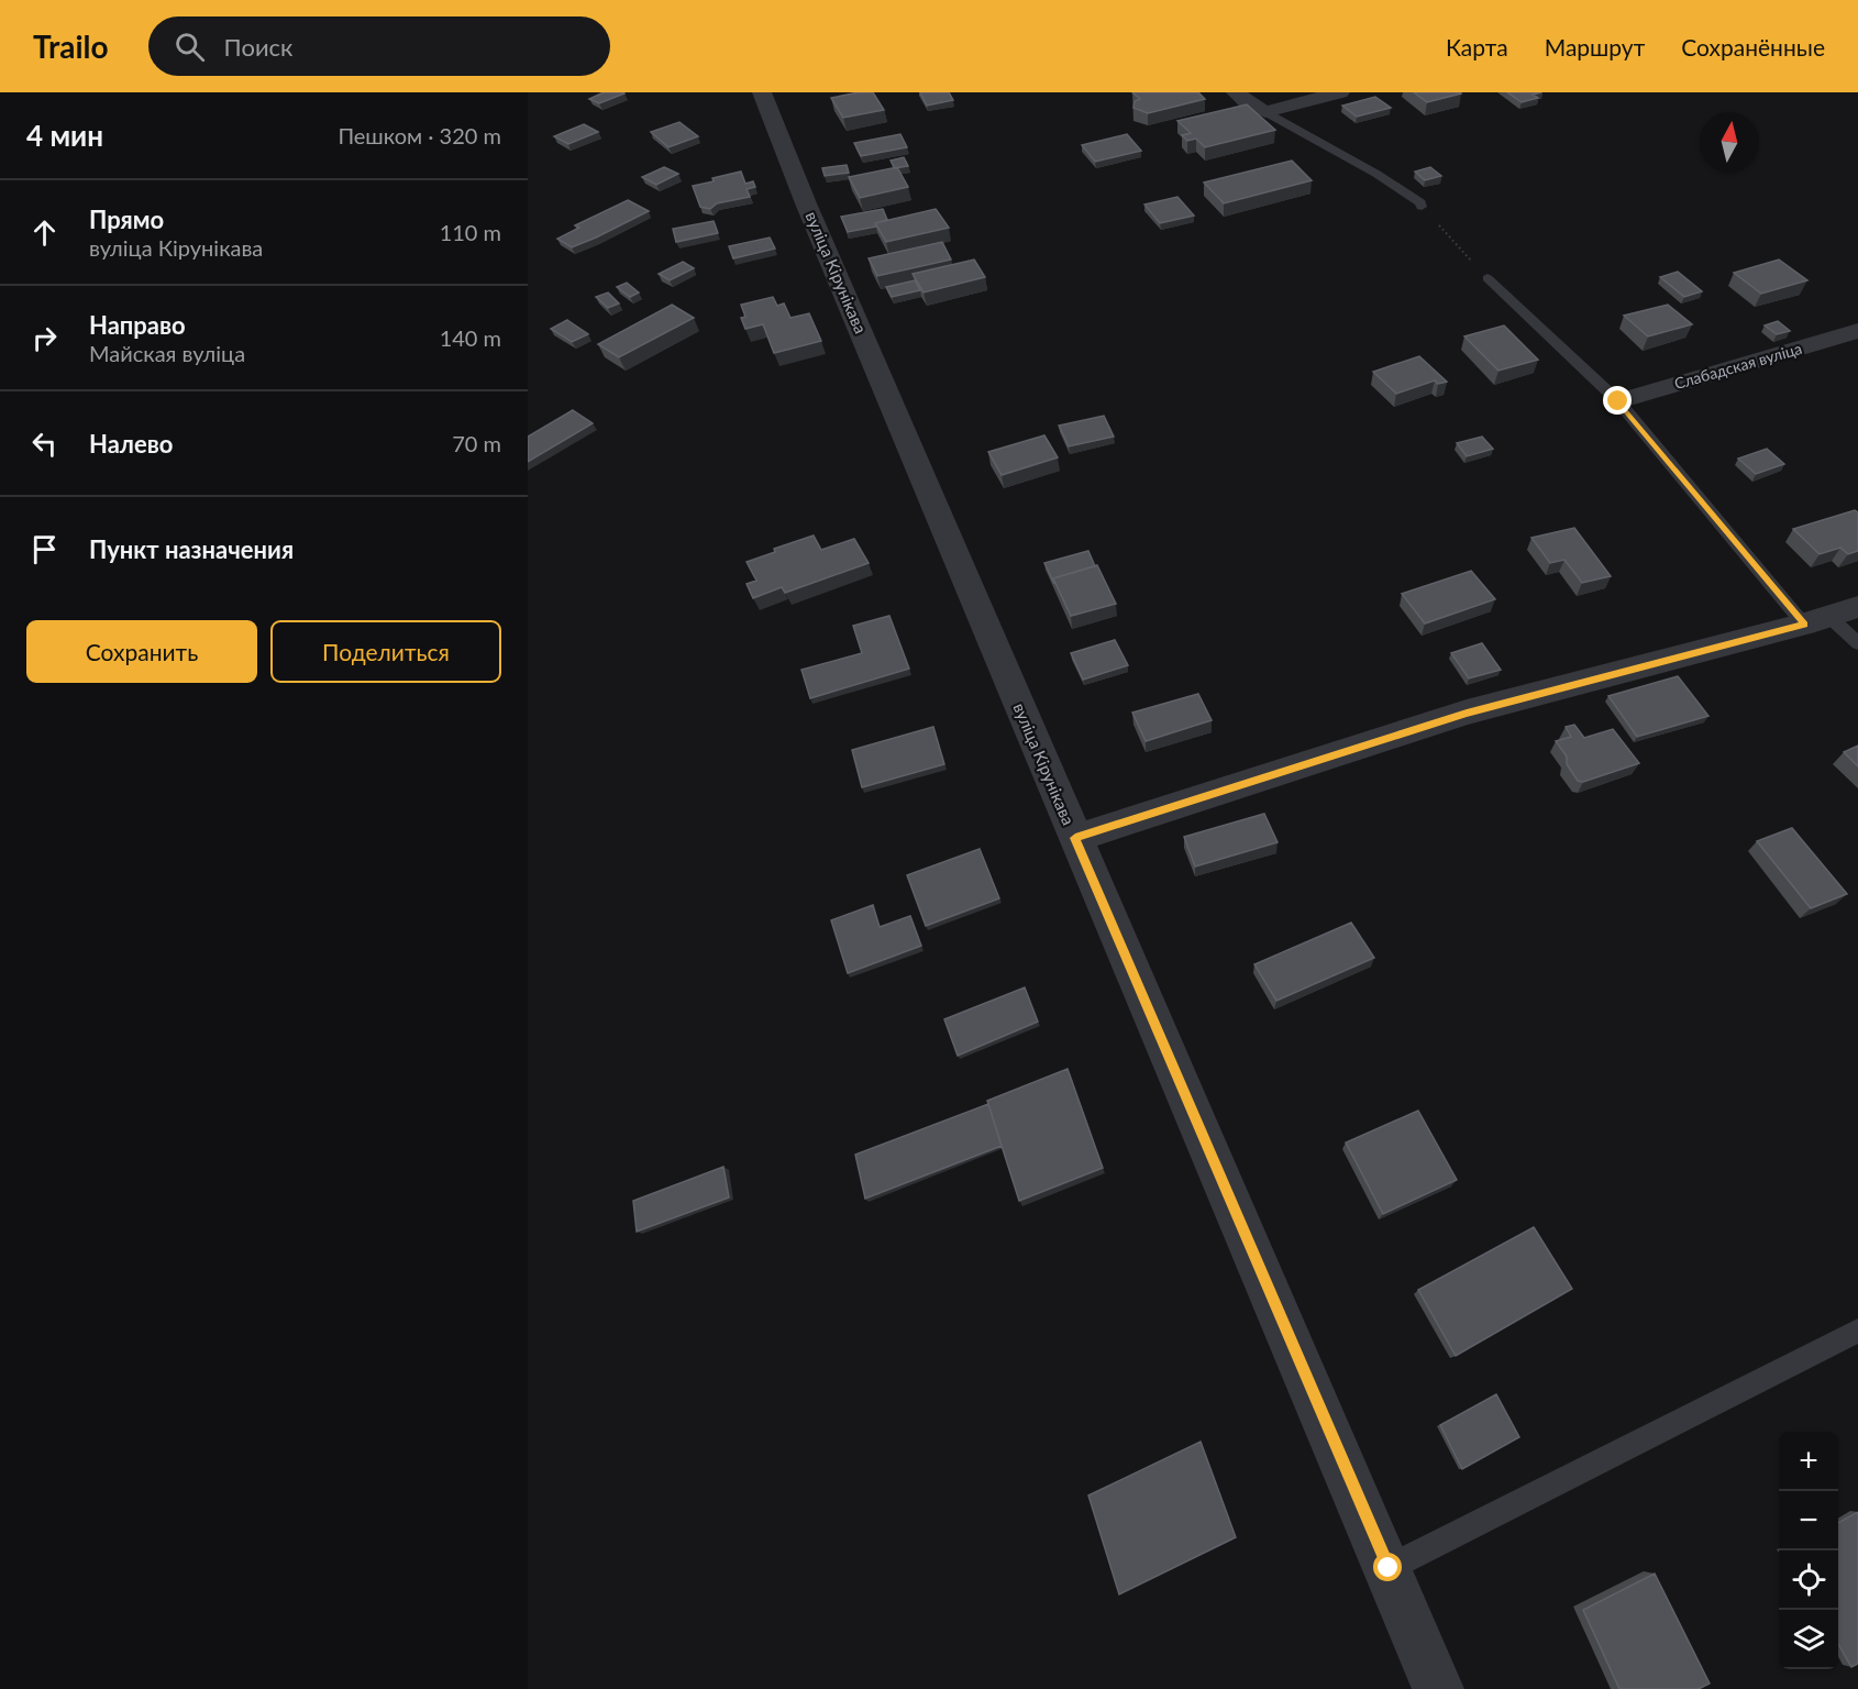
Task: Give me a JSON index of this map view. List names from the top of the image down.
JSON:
{
  "streets": {
    "street": ["вуліца Кірунікава", "Слабадская вуліца"]
  },
  "north": "top",
  "page": {
    "header": "Trailo",
    "search": "Поиск",
    "nav": ["Карта", "Маршрут", "Сохранённые"],
    "heading": ["4 мин", "Пешком · 320 m"],
    "list": [
      ["Прямо", "вуліца Кірунікава", "110 m"],
      ["Направо", "Майская вуліца", "140 m"],
      ["Налево", "70 m"],
      "Пункт назначения"
    ],
    "buttons": ["Сохранить", "Поделиться"],
    "map_buttons": ["+", "−"]
  }
}
